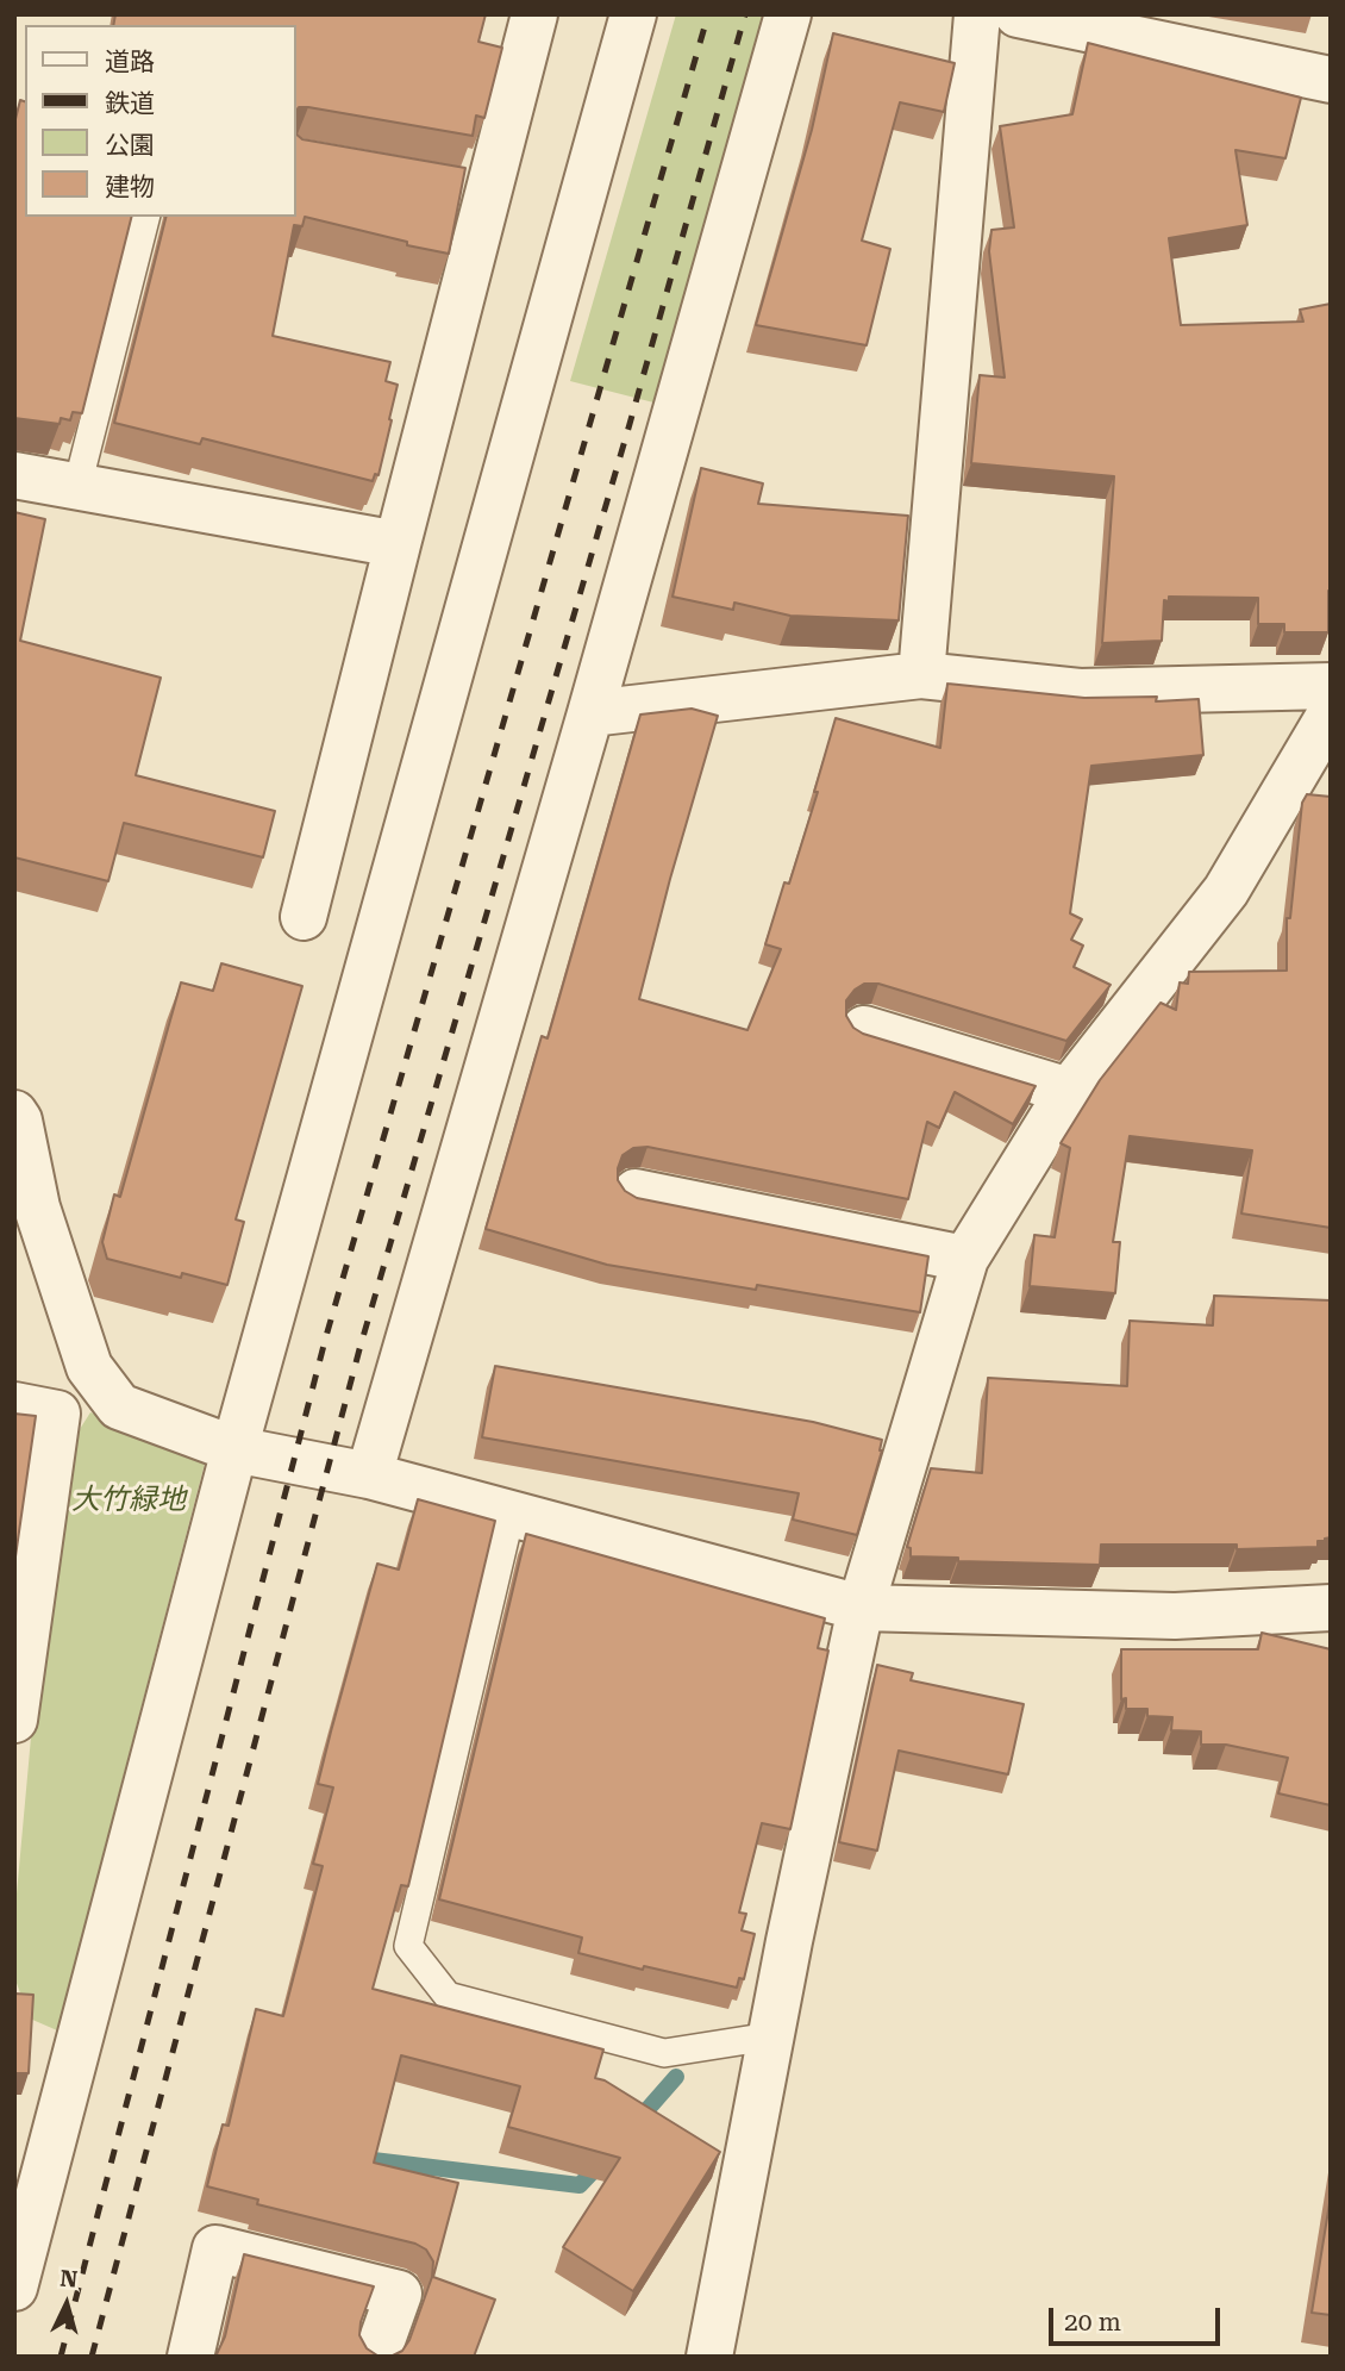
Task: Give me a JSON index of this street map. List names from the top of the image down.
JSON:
{
  "parks": ["大竹緑地"],
  "legend": [
    "道路",
    "鉄道",
    "公園",
    "建物"
  ],
  "scale_bar": "20 m",
  "north": "top"
}
